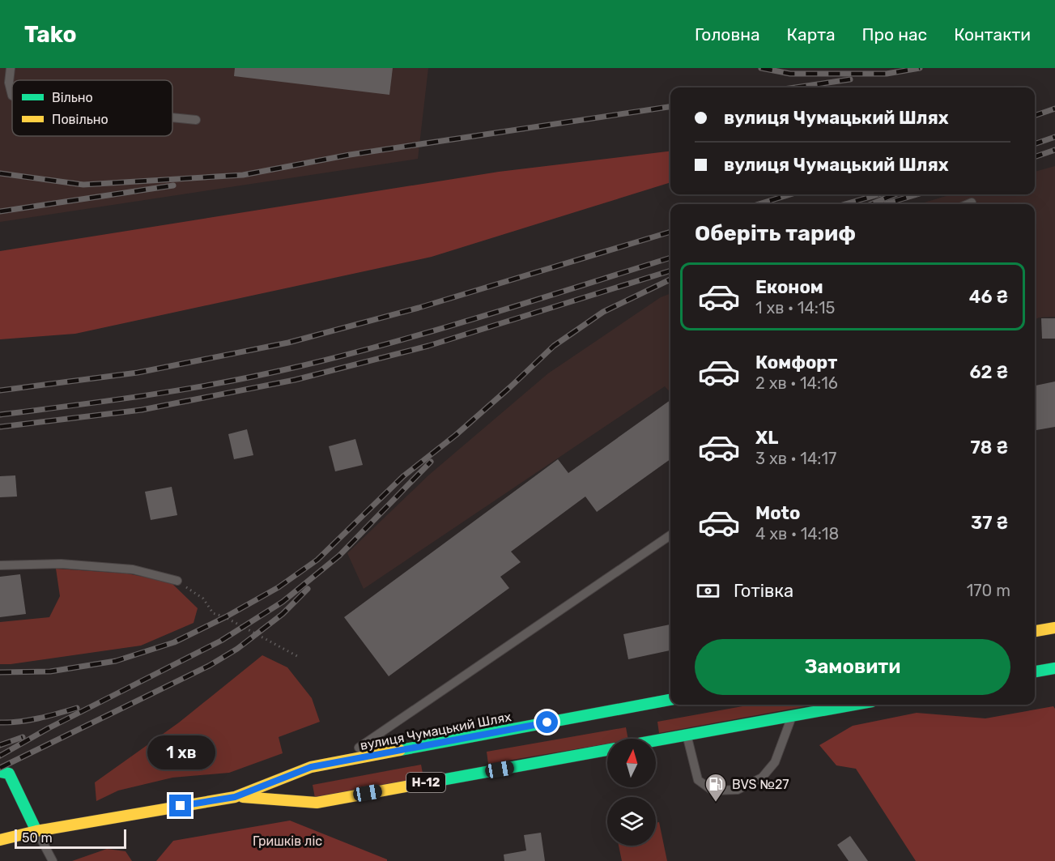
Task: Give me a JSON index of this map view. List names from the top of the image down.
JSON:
{
  "streets": {
    "main road": ["вулиця Чумацький Шлях", "Н-12"]
  },
  "parks": ["Гришків ліс"],
  "places": {
    "fuel station": ["BVS №27"]
  },
  "legend": ["Вільно", "Повільно"],
  "scale_bar": "50 m",
  "north": "top",
  "page": {
    "header": "Tako",
    "nav": [
      "Головна",
      "Карта",
      "Про нас",
      "Контакти"
    ],
    "banner": ["вулиця Чумацький Шлях", "вулиця Чумацький Шлях"],
    "heading": "Оберіть тариф",
    "list": [
      {
        "name": "Економ",
        "note": "1 хв · 14:15",
        "value": "46 ₴"
      },
      {
        "name": "Комфорт",
        "note": "2 хв · 14:16",
        "value": "62 ₴"
      },
      {
        "name": "XL",
        "note": "3 хв · 14:17",
        "value": "78 ₴"
      },
      {
        "name": "Moto",
        "note": "4 хв · 14:18",
        "value": "37 ₴"
      }
    ],
    "pay": ["Готівка", "170 m"],
    "buttons": "Замовити",
    "bubble": "1 хв",
    "scale": "50 m"
  }
}
